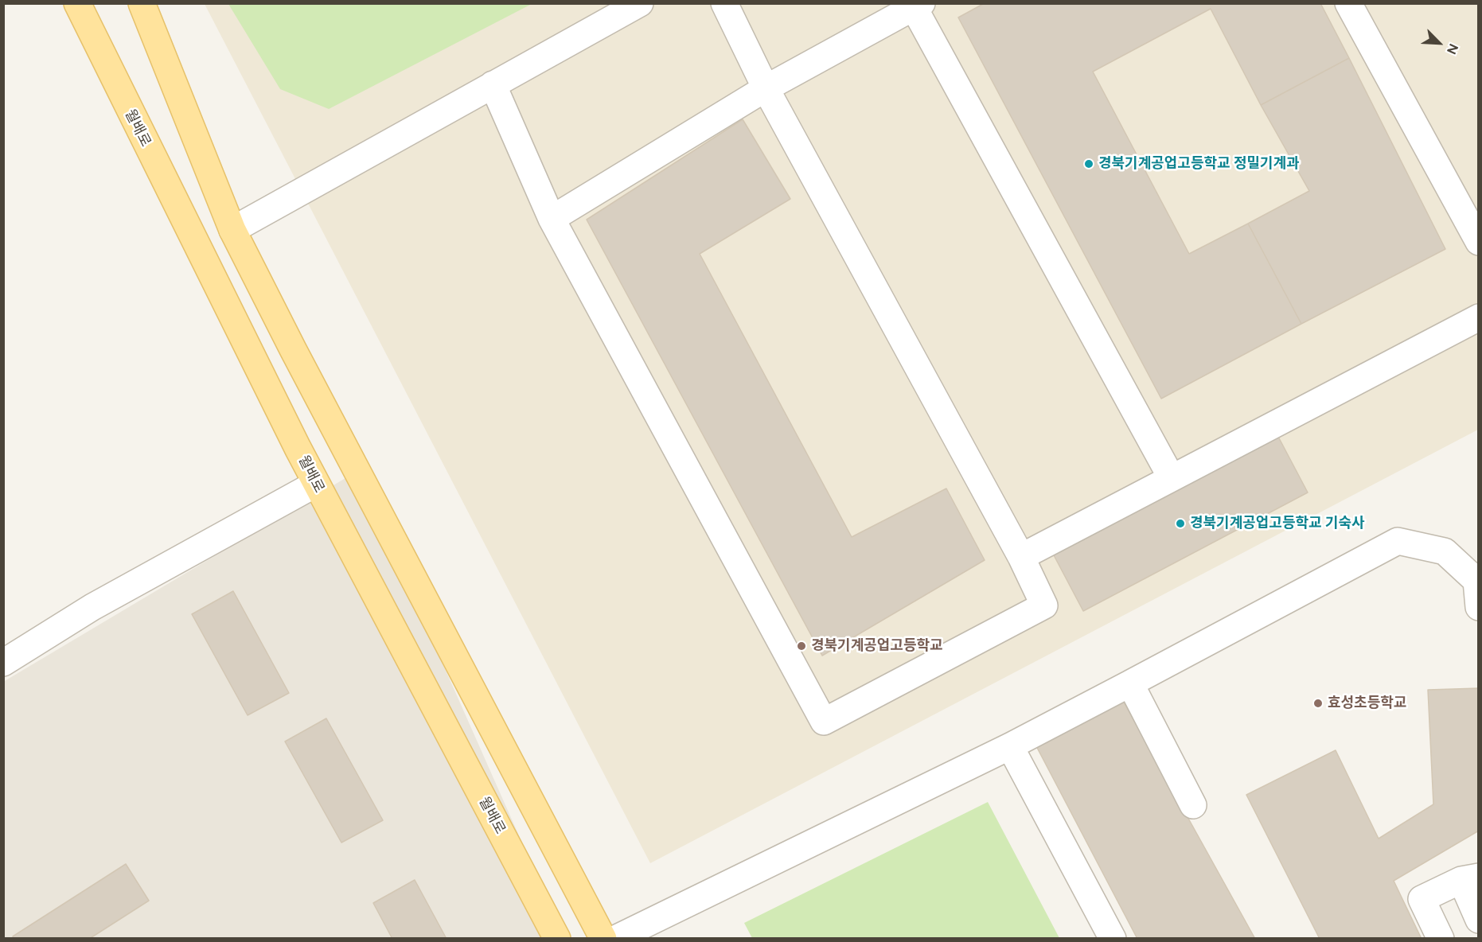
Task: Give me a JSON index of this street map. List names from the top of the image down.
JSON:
{
  "streets": {
    "main road": ["월배로"]
  },
  "places": [
    "경북기계공업고등학교 정밀기계과",
    "경북기계공업고등학교 기숙사",
    "경북기계공업고등학교",
    "효성초등학교"
  ],
  "north": "bottom right"
}
